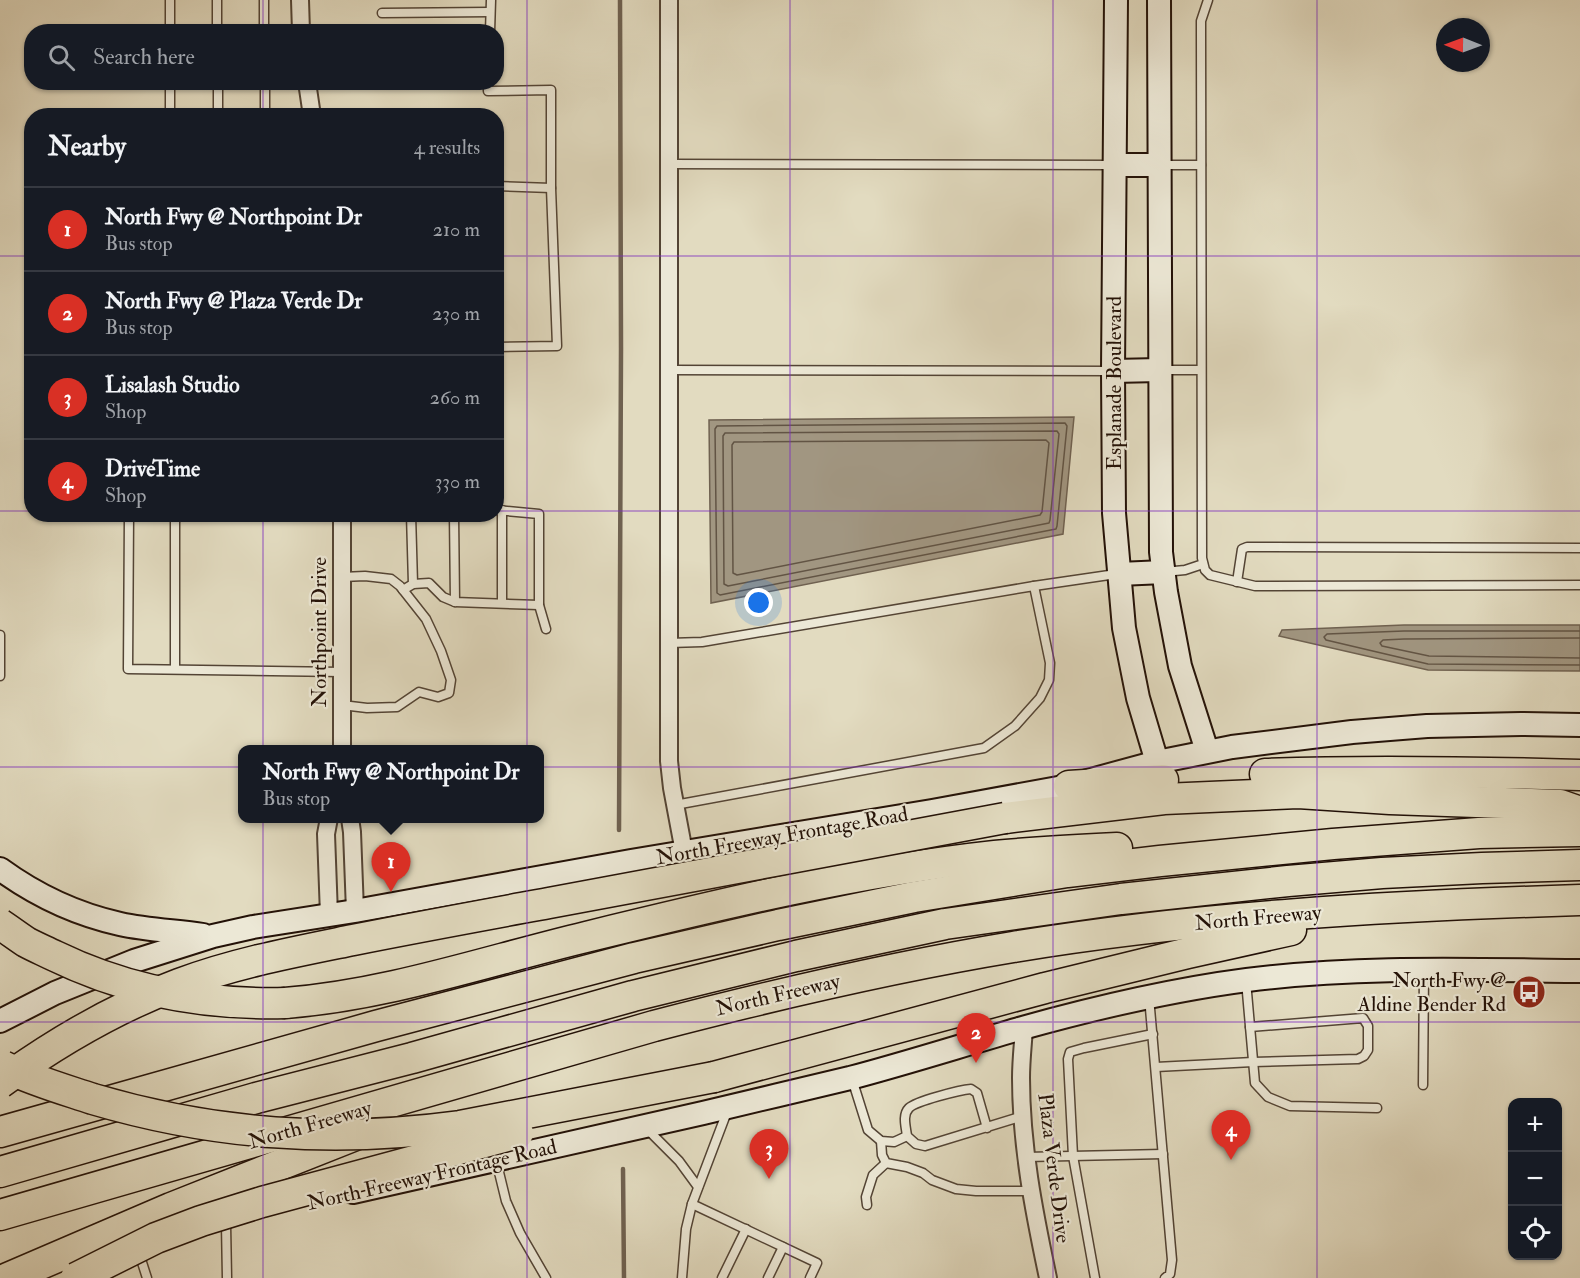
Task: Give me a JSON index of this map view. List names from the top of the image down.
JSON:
{
  "streets": {
    "highway": ["North Freeway"],
    "main road": ["Esplanade Boulevard", "North Freeway Frontage Road"],
    "street": ["Northpoint Drive", "Plaza Verde Drive"]
  },
  "crossings": [
    ["Esplanade Boulevard", "North Freeway Frontage Road"],
    ["North Freeway Frontage Road", "Plaza Verde Drive"]
  ],
  "places": {
    "bus stop": ["North Fwy @ Aldine Bender Rd"]
  },
  "north": "left",
  "page": {
    "search": "Search here",
    "heading": ["Nearby", "4 results"],
    "list": [
      {
        "mark": "1",
        "name": "North Fwy @ Northpoint Dr",
        "note": "Bus stop",
        "value": "210 m"
      },
      {
        "mark": "2",
        "name": "North Fwy @ Plaza Verde Dr",
        "note": "Bus stop",
        "value": "230 m"
      },
      {
        "mark": "3",
        "name": "Lisalash Studio",
        "note": "Shop",
        "value": "260 m"
      },
      {
        "mark": "4",
        "name": "DriveTime",
        "note": "Shop",
        "value": "330 m"
      }
    ],
    "popup": ["North Fwy @ Northpoint Dr", "Bus stop"],
    "pins": [
      "1",
      "2",
      "4",
      "3"
    ],
    "map_buttons": ["+", "−"]
  }
}
